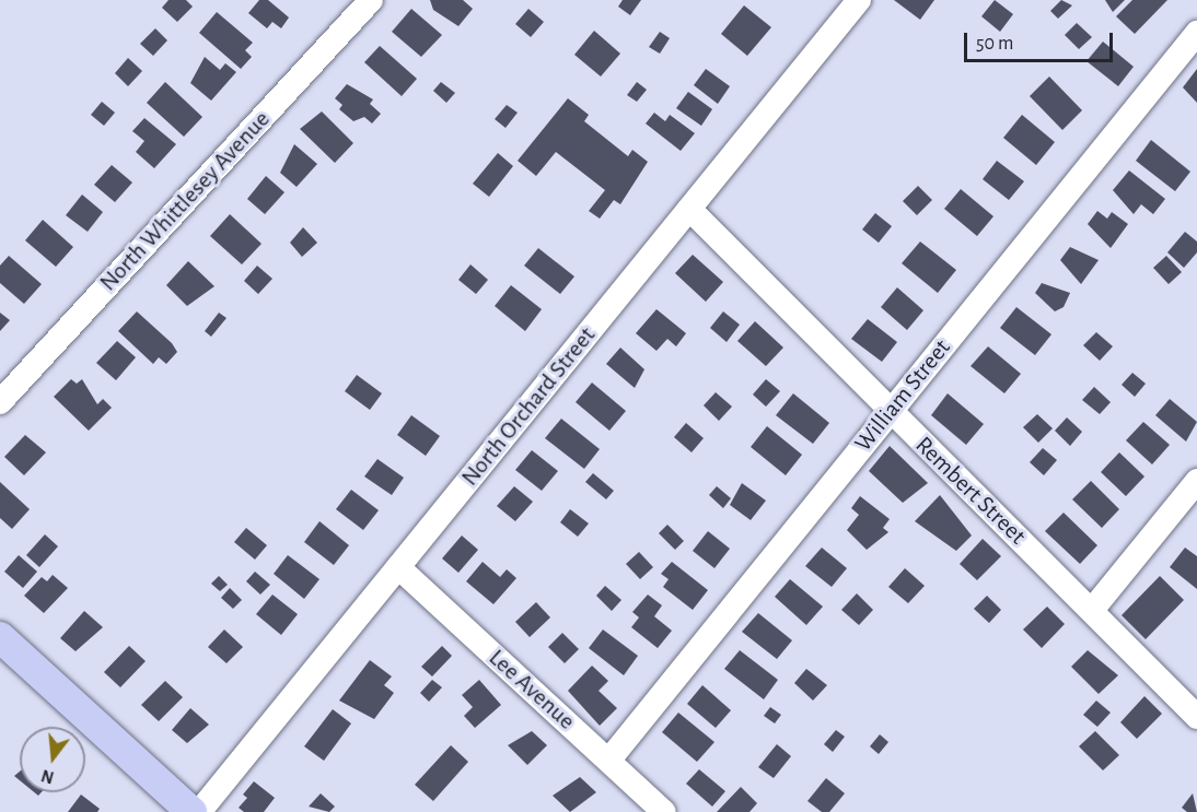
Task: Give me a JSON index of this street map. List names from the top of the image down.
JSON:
{
  "streets": {
    "street": [
      "North Whittlesey Avenue",
      "William Street",
      "North Orchard Street",
      "Rembert Street",
      "Lee Avenue"
    ]
  },
  "crossings": [
    ["William Street", "Rembert Street"],
    ["William Street", "Lee Avenue"],
    ["North Orchard Street", "Rembert Street"],
    ["North Orchard Street", "Lee Avenue"]
  ],
  "scale_bar": "50 m",
  "north": "bottom"
}
